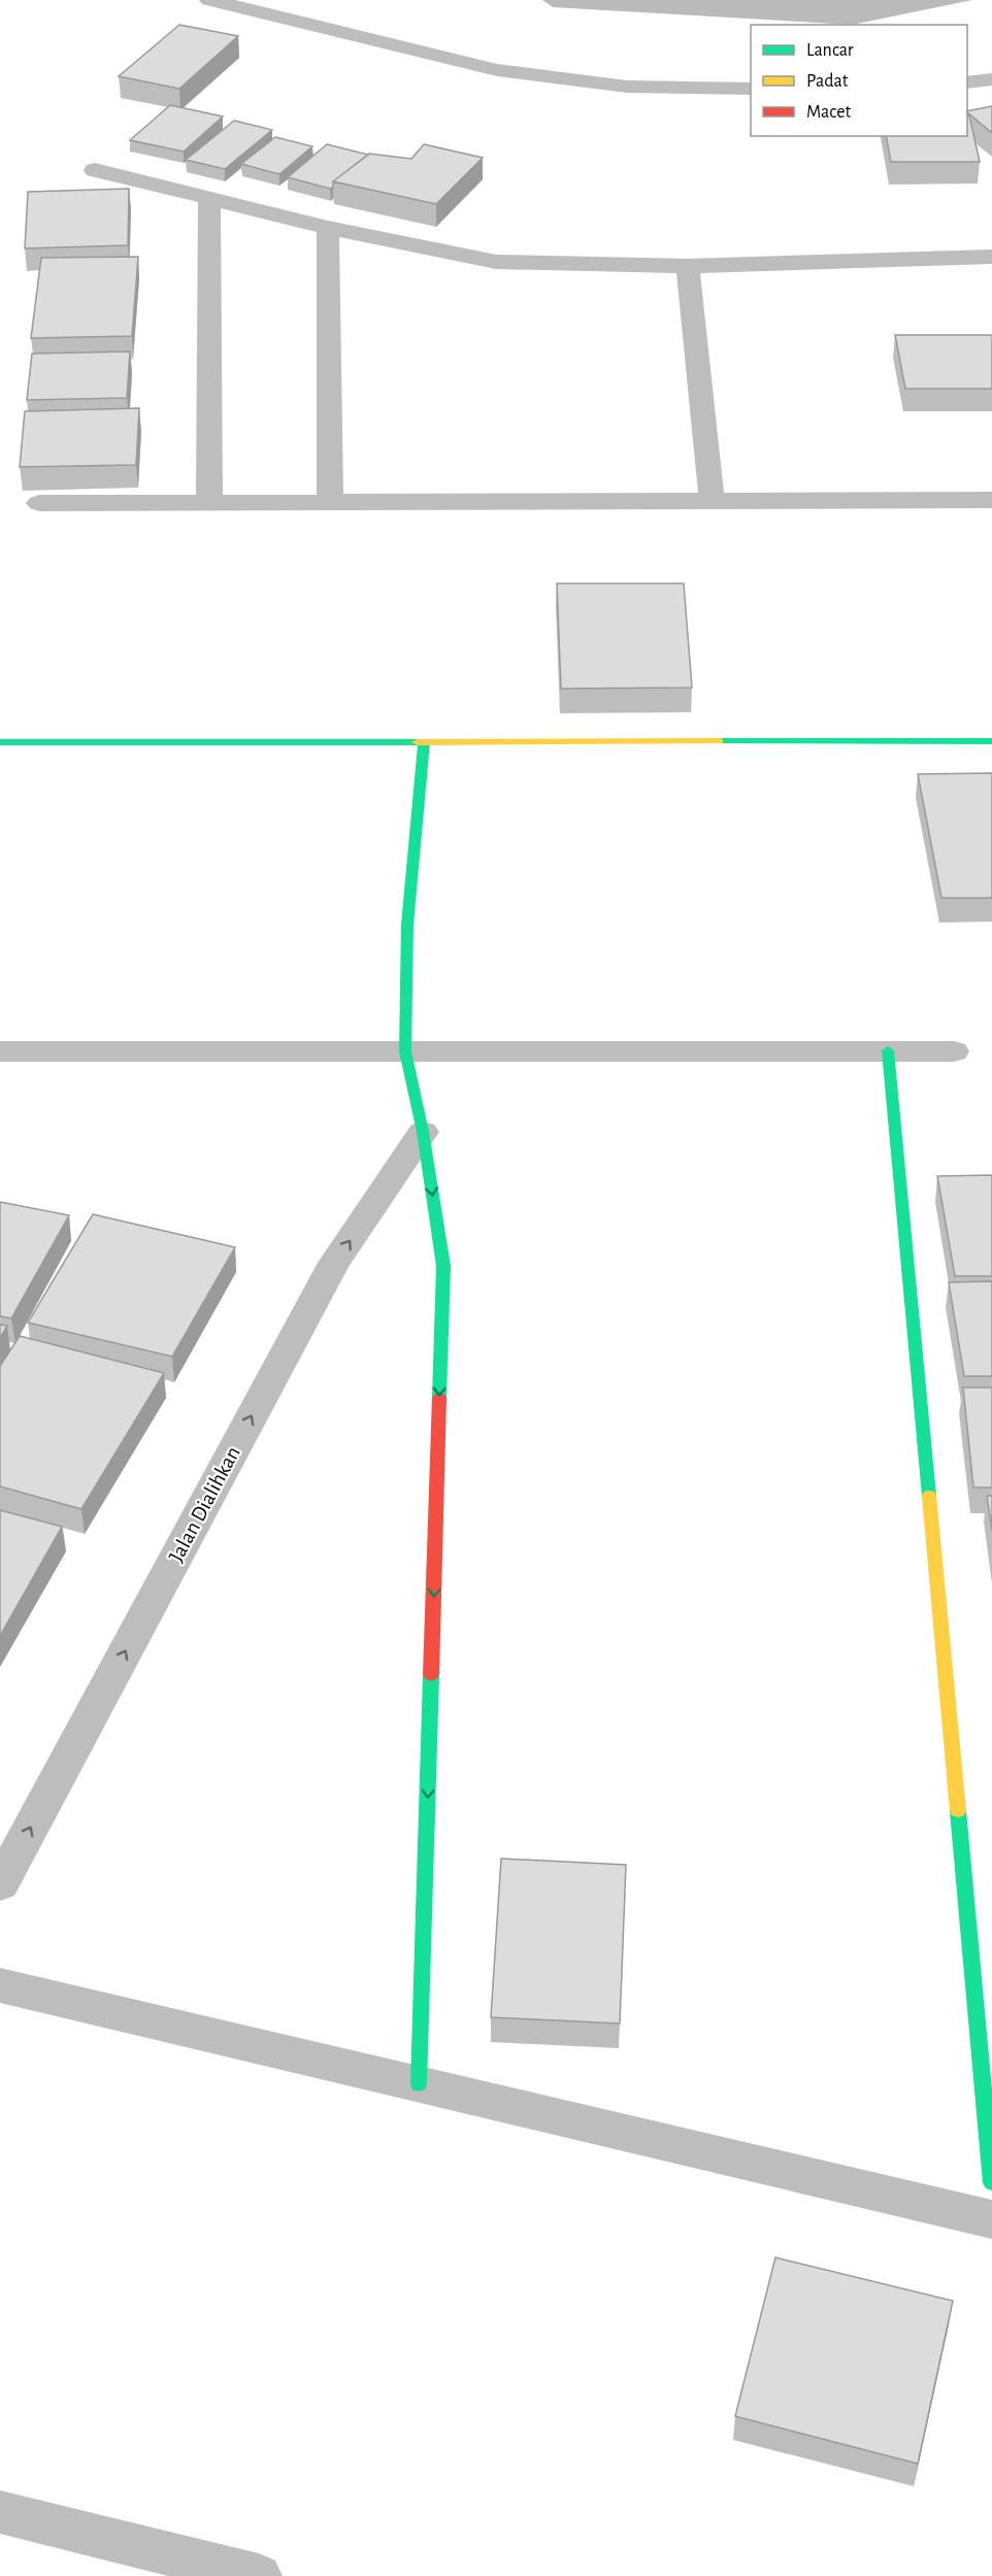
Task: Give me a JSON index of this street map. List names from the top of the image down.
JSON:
{
  "streets": {
    "street": ["Jalan Dialihkan"]
  },
  "one_way": ["Jalan Dialihkan"],
  "legend": ["Lancar", "Padat", "Macet"]
}
